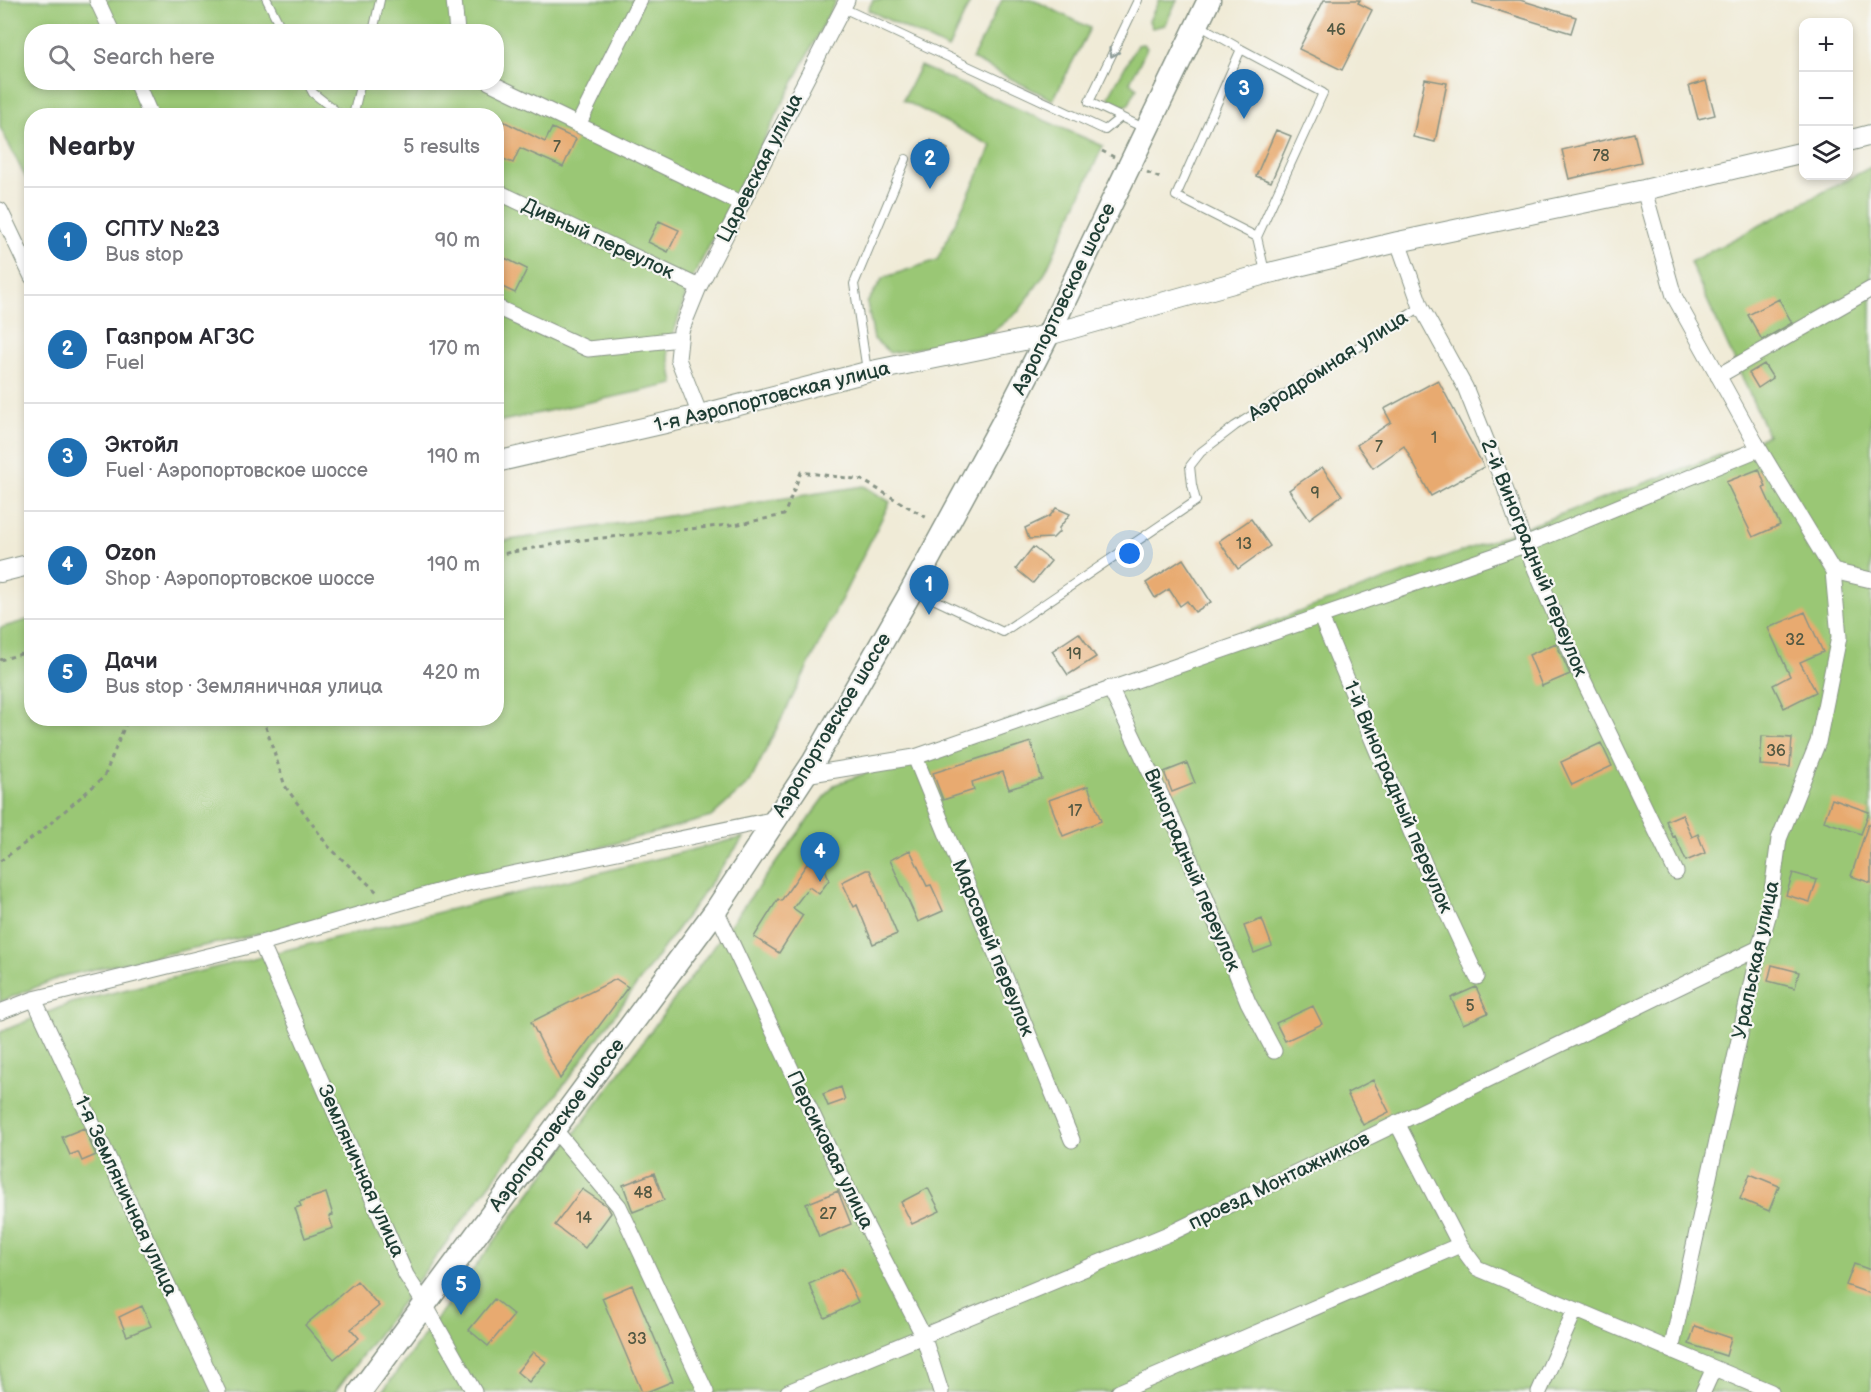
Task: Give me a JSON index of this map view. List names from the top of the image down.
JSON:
{
  "streets": {
    "main road": ["Аэропортовское шоссе"],
    "street": [
      "Царевская улица",
      "Дивный переулок",
      "1-я Аэропортовская улица",
      "2-й Виноградный переулок",
      "1-й Виноградный переулок",
      "Виноградный переулок",
      "Марсовый переулок",
      "Уральская улица",
      "Персиковая улица",
      "Земляничная улица",
      "проезд Монтажников",
      "1-я Земляничная улица"
    ],
    "lane": ["Аэродромная улица"]
  },
  "crossings": [
    ["Царевская улица", "Дивный переулок"],
    ["Царевская улица", "1-я Аэропортовская улица"],
    ["Аэропортовское шоссе", "Аэродромная улица"],
    ["Аэропортовское шоссе", "1-я Аэропортовская улица"],
    ["Аэропортовское шоссе", "Персиковая улица"],
    ["Аэропортовское шоссе", "Земляничная улица"],
    ["Аэродромная улица", "2-й Виноградный переулок"],
    ["1-я Аэропортовская улица", "2-й Виноградный переулок"],
    ["Уральская улица", "проезд Монтажников"],
    ["Персиковая улица", "проезд Монтажников"]
  ],
  "house_numbers": [
    "46",
    "7",
    "78",
    "1",
    "7",
    "9",
    "13",
    "32",
    "19",
    "36",
    "17",
    "5",
    "48",
    "27",
    "14",
    "33"
  ],
  "page": {
    "map_buttons": ["+", "−"],
    "search": "Search here",
    "pins": [
      "3",
      "2",
      "1",
      "4",
      "5"
    ],
    "heading": ["Nearby", "5 results"],
    "list": [
      {
        "mark": "1",
        "name": "СПТУ №23",
        "note": "Bus stop",
        "value": "90 m"
      },
      {
        "mark": "2",
        "name": "Газпром АГЗС",
        "note": "Fuel",
        "value": "170 m"
      },
      {
        "mark": "3",
        "name": "Эктойл",
        "note": "Fuel · Аэропортовское шоссе",
        "value": "190 m"
      },
      {
        "mark": "4",
        "name": "Ozon",
        "note": "Shop · Аэропортовское шоссе",
        "value": "190 m"
      },
      {
        "mark": "5",
        "name": "Дачи",
        "note": "Bus stop · Земляничная улица",
        "value": "420 m"
      }
    ]
  }
}
